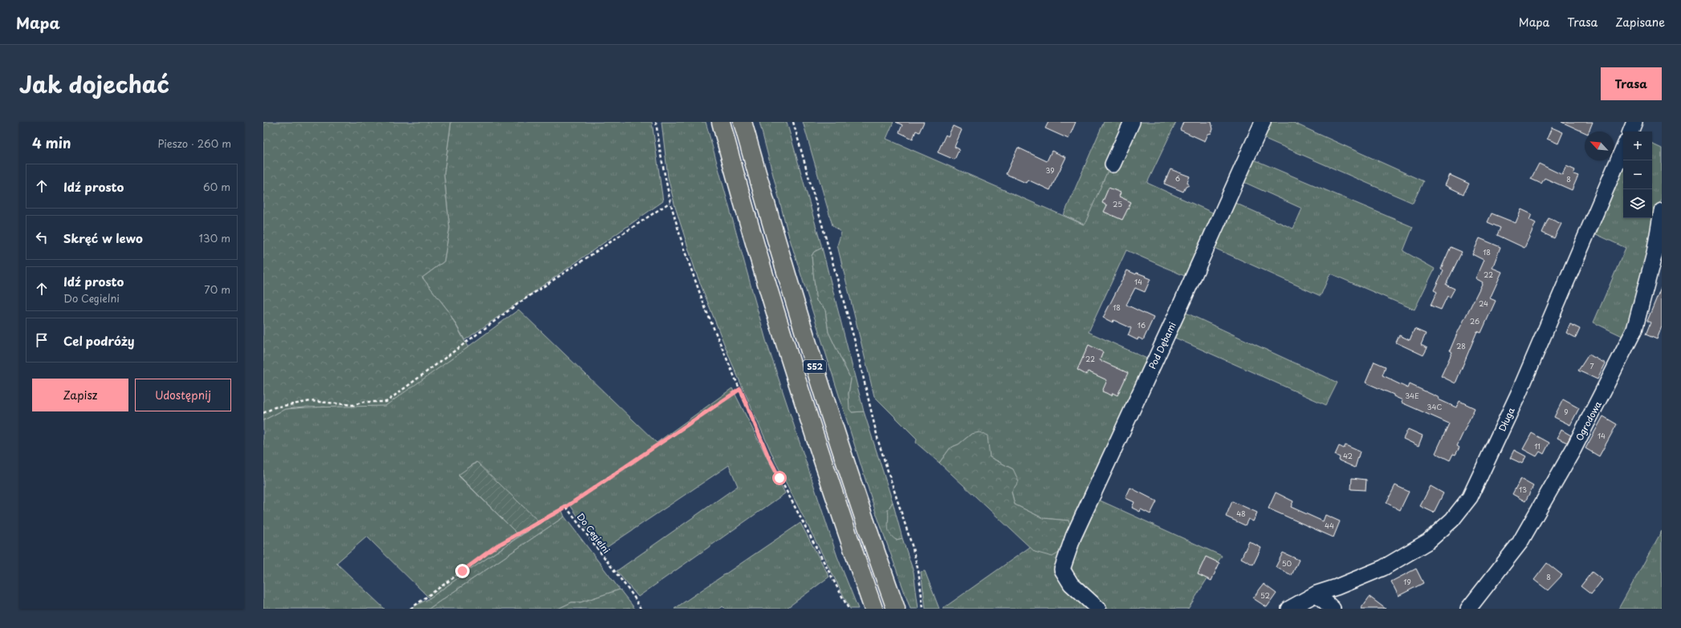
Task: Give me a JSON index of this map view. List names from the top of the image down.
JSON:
{
  "streets": {
    "highway": ["S52"],
    "street": ["Pod Dębami", "Długa", "Ogrodowa"],
    "path": ["Do Cegielni"]
  },
  "house_numbers": [
    "39",
    "6",
    "8",
    "25",
    "18",
    "22",
    "14",
    "24",
    "18",
    "26",
    "16",
    "28",
    "22",
    "7",
    "34E",
    "34C",
    "9",
    "14",
    "11",
    "42",
    "13",
    "48",
    "44",
    "50",
    "8",
    "19",
    "52"
  ],
  "north": "top left",
  "page": {
    "header": "Mapa",
    "nav": ["Mapa", "Trasa", "Zapisane"],
    "title": "Jak dojechać",
    "buttons": [
      "Trasa",
      ["Zapisz", "Udostępnij"]
    ],
    "heading": ["4 min", "Pieszo · 260 m"],
    "map_buttons": ["+", "−"],
    "list": [
      ["Idź prosto", "60 m"],
      ["Skręć w lewo", "130 m"],
      ["Idź prosto", "Do Cegielni", "70 m"],
      "Cel podróży"
    ]
  }
}
